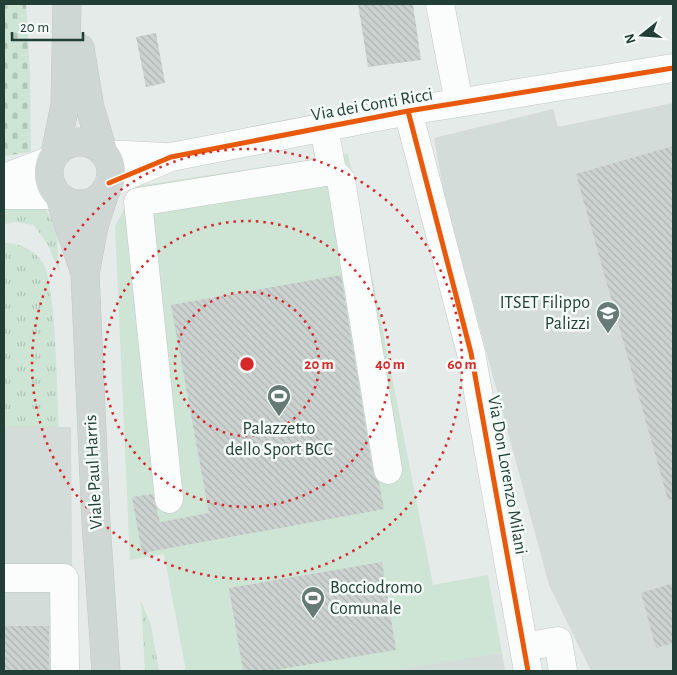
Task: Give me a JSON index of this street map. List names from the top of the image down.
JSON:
{
  "streets": {
    "main road": ["Viale Paul Harris"],
    "street": ["Via dei Conti Ricci", "Via Don Lorenzo Milani"]
  },
  "crossings": [
    ["Via dei Conti Ricci", "Viale Paul Harris"],
    ["Via dei Conti Ricci", "Via Don Lorenzo Milani"]
  ],
  "places": {
    "school or university": ["ITSET Filippo Palizzi"],
    "sports": ["Palazzetto dello Sport BCC", "Bocciodromo Comunale"]
  },
  "scale_bar": "20 m",
  "north": "left",
  "rings": ["20 m", "40 m", "60 m"]
}
